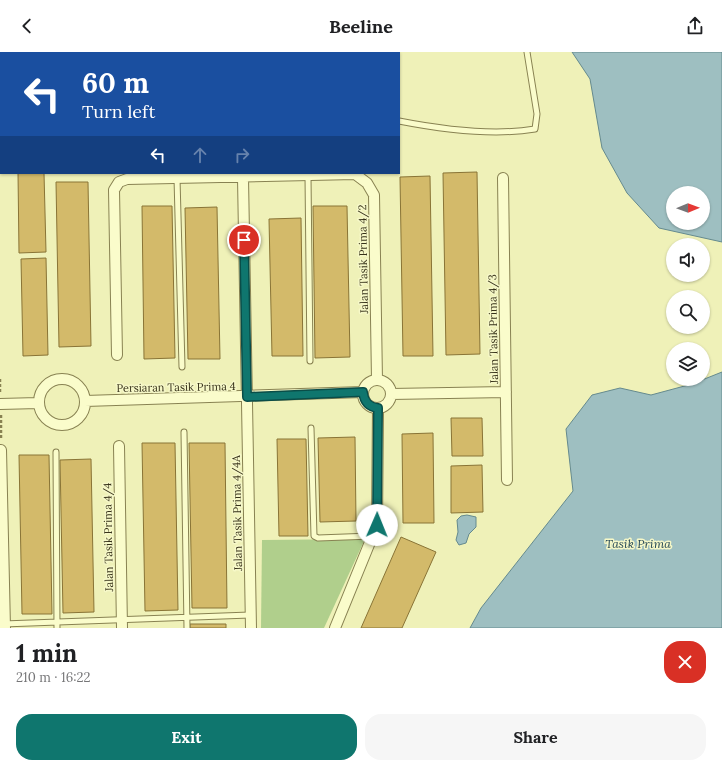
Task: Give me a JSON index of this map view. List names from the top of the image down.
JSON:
{
  "streets": {
    "street": [
      "Jalan Tasik Prima 4/2",
      "Jalan Tasik Prima 4/3",
      "Persiaran Tasik Prima 4",
      "Jalan Tasik Prima 4/4A",
      "Jalan Tasik Prima 4/4"
    ]
  },
  "crossings": [
    ["Jalan Tasik Prima 4/2", "Persiaran Tasik Prima 4"],
    ["Jalan Tasik Prima 4/2", "Jalan Tasik Prima 4/4A"],
    ["Persiaran Tasik Prima 4", "Jalan Tasik Prima 4/4A"]
  ],
  "water": ["Tasik Prima"],
  "north": "right",
  "page": {
    "header": "Beeline",
    "turn": ["60 m", "Turn left"],
    "heading": ["1 min", "210 m · 16:22"],
    "buttons": ["Exit", "Share"]
  }
}
